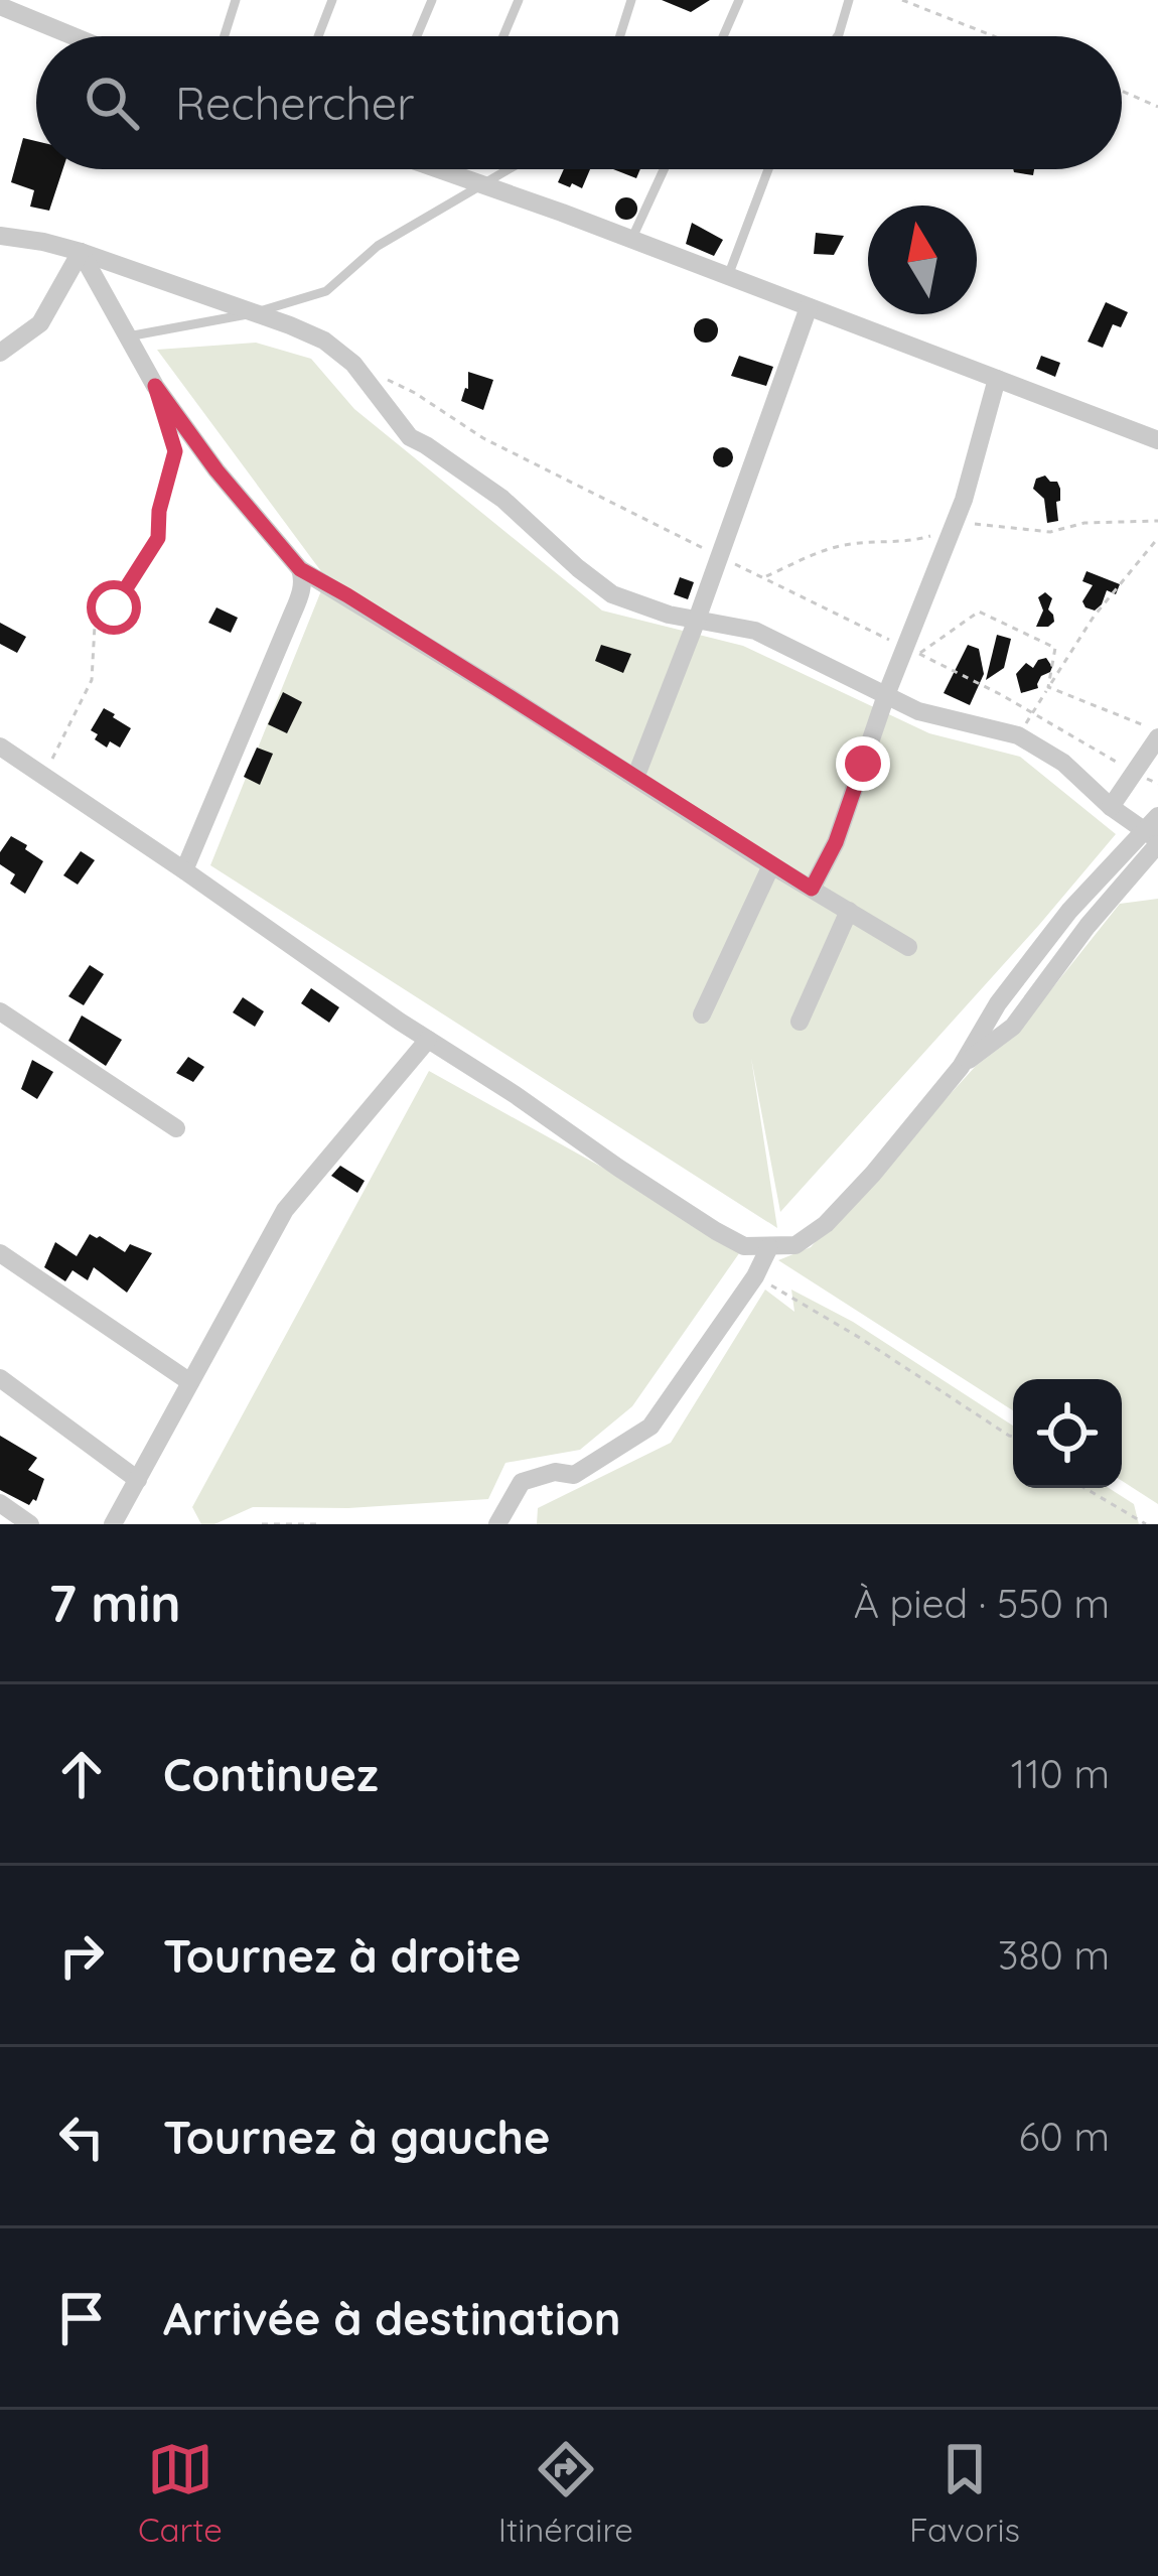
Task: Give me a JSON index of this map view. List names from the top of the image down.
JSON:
{
  "north": "top",
  "page": {
    "search": "Rechercher",
    "heading": ["7 min", "À pied · 550 m"],
    "list": [
      ["Continuez", "110 m"],
      ["Tournez à droite", "380 m"],
      ["Tournez à gauche", "60 m"],
      "Arrivée à destination"
    ],
    "nav": ["Carte", "Itinéraire", "Favoris"]
  }
}
